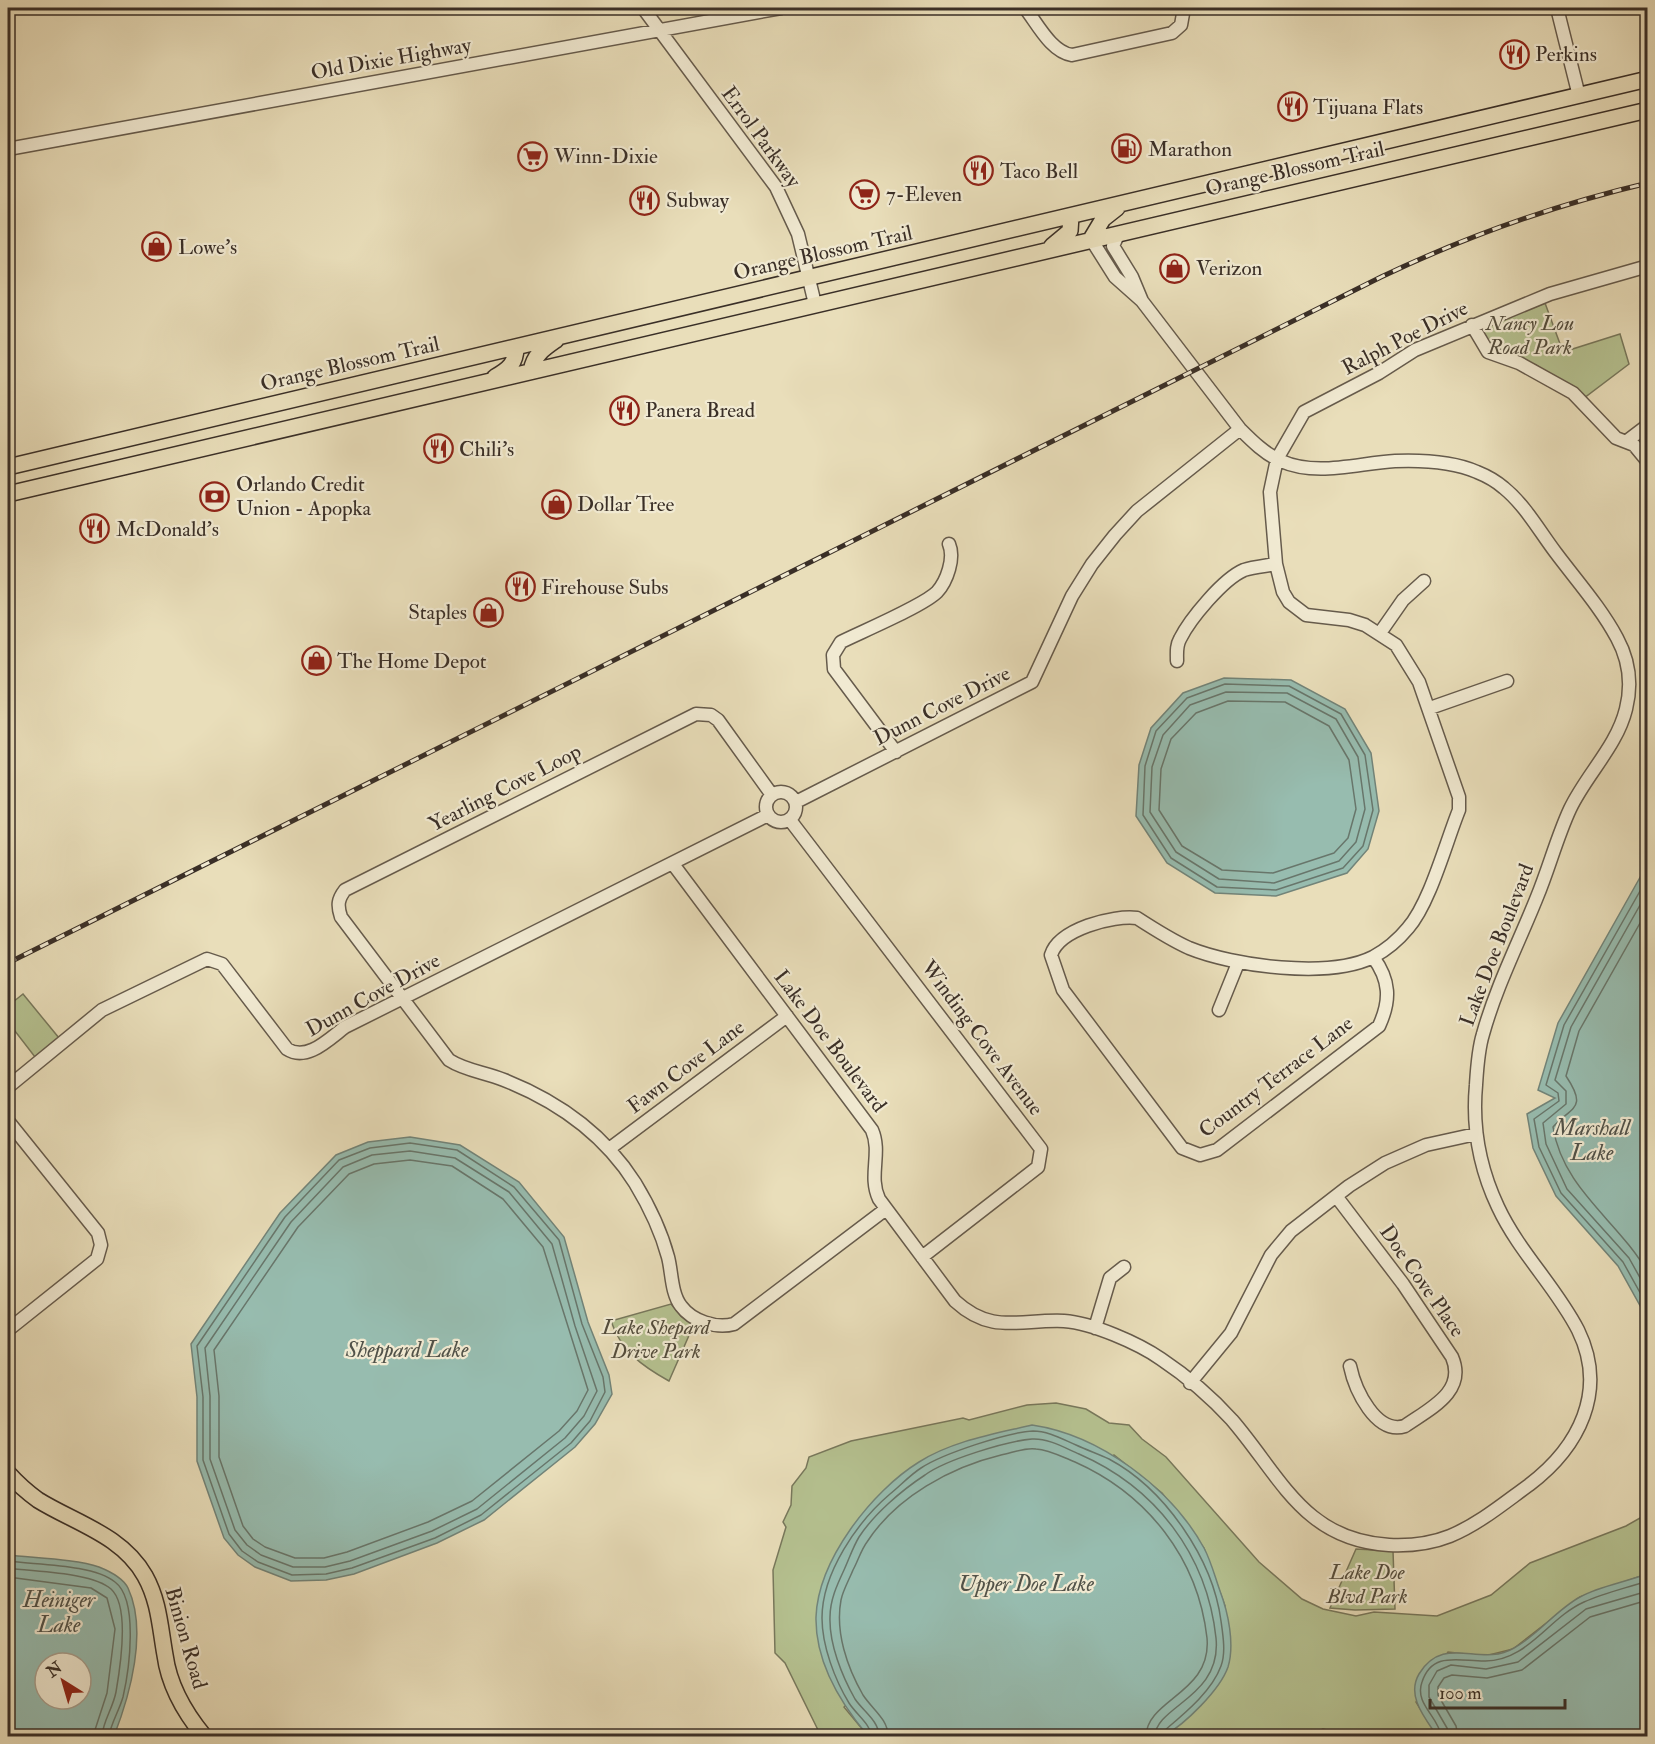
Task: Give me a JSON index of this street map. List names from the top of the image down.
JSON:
{
  "streets": {
    "main road": ["Orange Blossom Trail", "Binion Road"],
    "street": [
      "Old Dixie Highway",
      "Errol Parkway",
      "Ralph Poe Drive",
      "Dunn Cove Drive",
      "Yearling Cove Loop",
      "Lake Doe Boulevard",
      "Winding Cove Avenue",
      "Fawn Cove Lane",
      "Country Terrace Lane",
      "Doe Cove Place"
    ]
  },
  "crossings": [
    ["Old Dixie Highway", "Errol Parkway"],
    ["Errol Parkway", "Orange Blossom Trail"],
    ["Orange Blossom Trail", "Lake Doe Boulevard"],
    ["Ralph Poe Drive", "Lake Doe Boulevard"],
    ["Ralph Poe Drive", "Country Terrace Lane"],
    ["Dunn Cove Drive", "Yearling Cove Loop"],
    ["Dunn Cove Drive", "Lake Doe Boulevard"],
    ["Dunn Cove Drive", "Winding Cove Avenue"],
    ["Yearling Cove Loop", "Lake Doe Boulevard"],
    ["Yearling Cove Loop", "Winding Cove Avenue"],
    ["Yearling Cove Loop", "Fawn Cove Lane"],
    ["Lake Doe Boulevard", "Winding Cove Avenue"],
    ["Lake Doe Boulevard", "Fawn Cove Lane"]
  ],
  "water": [
    "Marshall Lake",
    "Sheppard Lake",
    "Upper Doe Lake",
    "Heiniger Lake"
  ],
  "parks": ["Nancy Lou Road Park", "Lake Shepard Drive Park", "Lake Doe Blvd Park"],
  "places": {
    "restaurant": [
      "Perkins",
      "Tijuana Flats",
      "Taco Bell",
      "Subway",
      "Panera Bread",
      "Chili's",
      "McDonald's",
      "Firehouse Subs"
    ],
    "fuel station": ["Marathon"],
    "supermarket": ["Winn-Dixie", "7-Eleven"],
    "shop": [
      "Lowe's",
      "Verizon",
      "Dollar Tree",
      "Staples",
      "The Home Depot"
    ],
    "bank": ["Orlando Credit Union - Apopka"]
  },
  "scale_bar": "100 m",
  "north": "top left"
}
